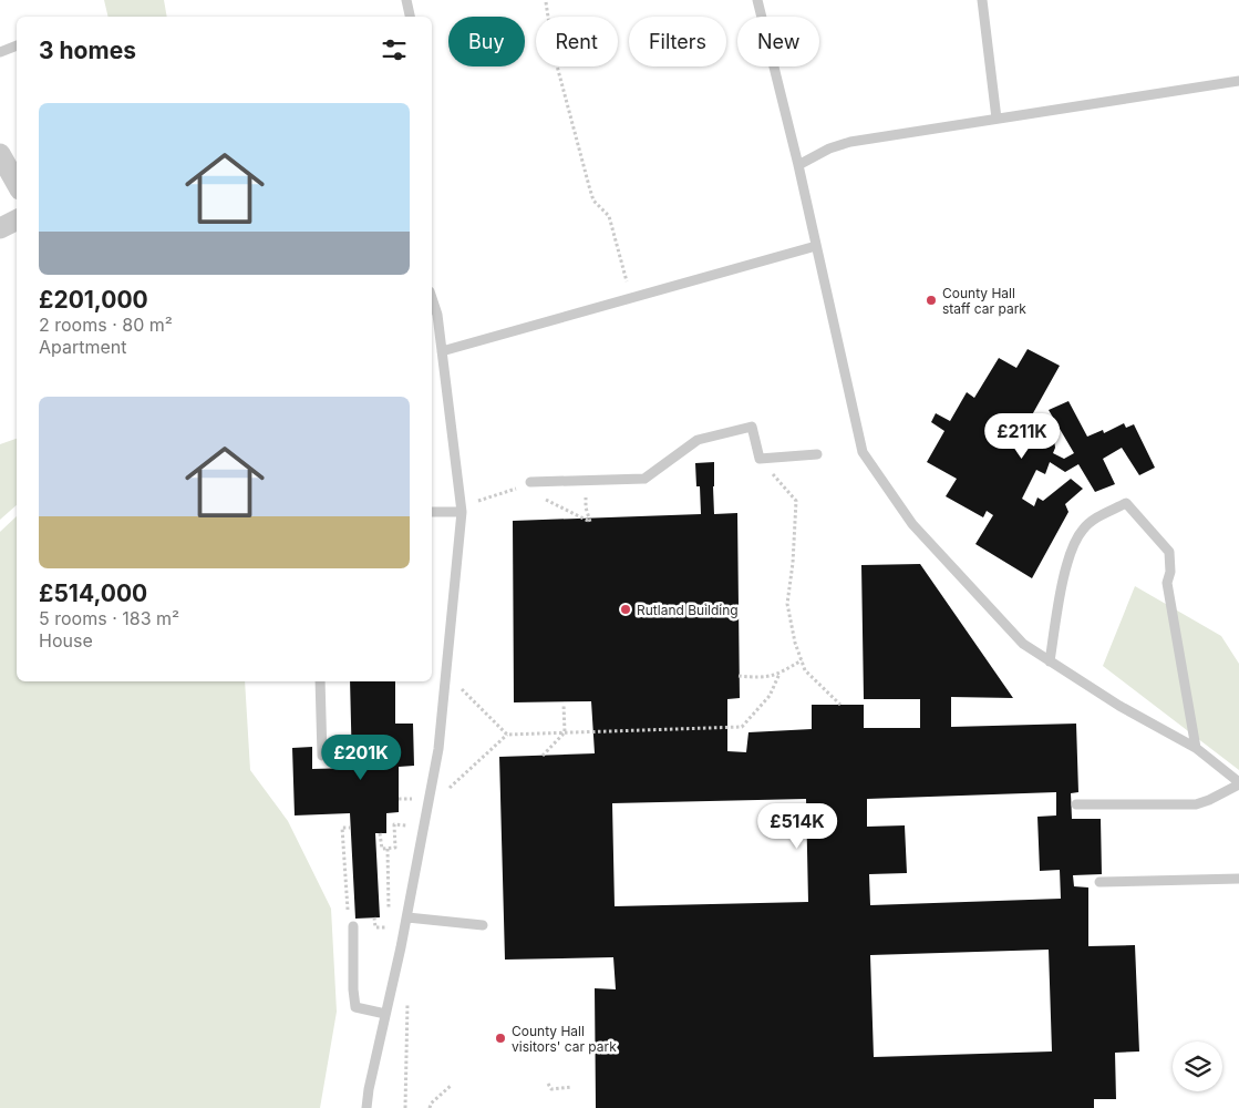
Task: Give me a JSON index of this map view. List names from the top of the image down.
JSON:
{
  "places": ["County Hall staff car park", "Rutland Building", "County Hall visitors' car park"],
  "page": {
    "chip": [
      "Buy",
      "Rent",
      "Filters",
      "New"
    ],
    "heading": "3 homes",
    "list": [
      {
        "name": "£201,000",
        "note": "2 rooms · 80 m² · Apartment"
      },
      {
        "name": "£514,000",
        "note": "5 rooms · 183 m² · House"
      }
    ],
    "price": ["£211K", "£201K", "£514K"]
  }
}
